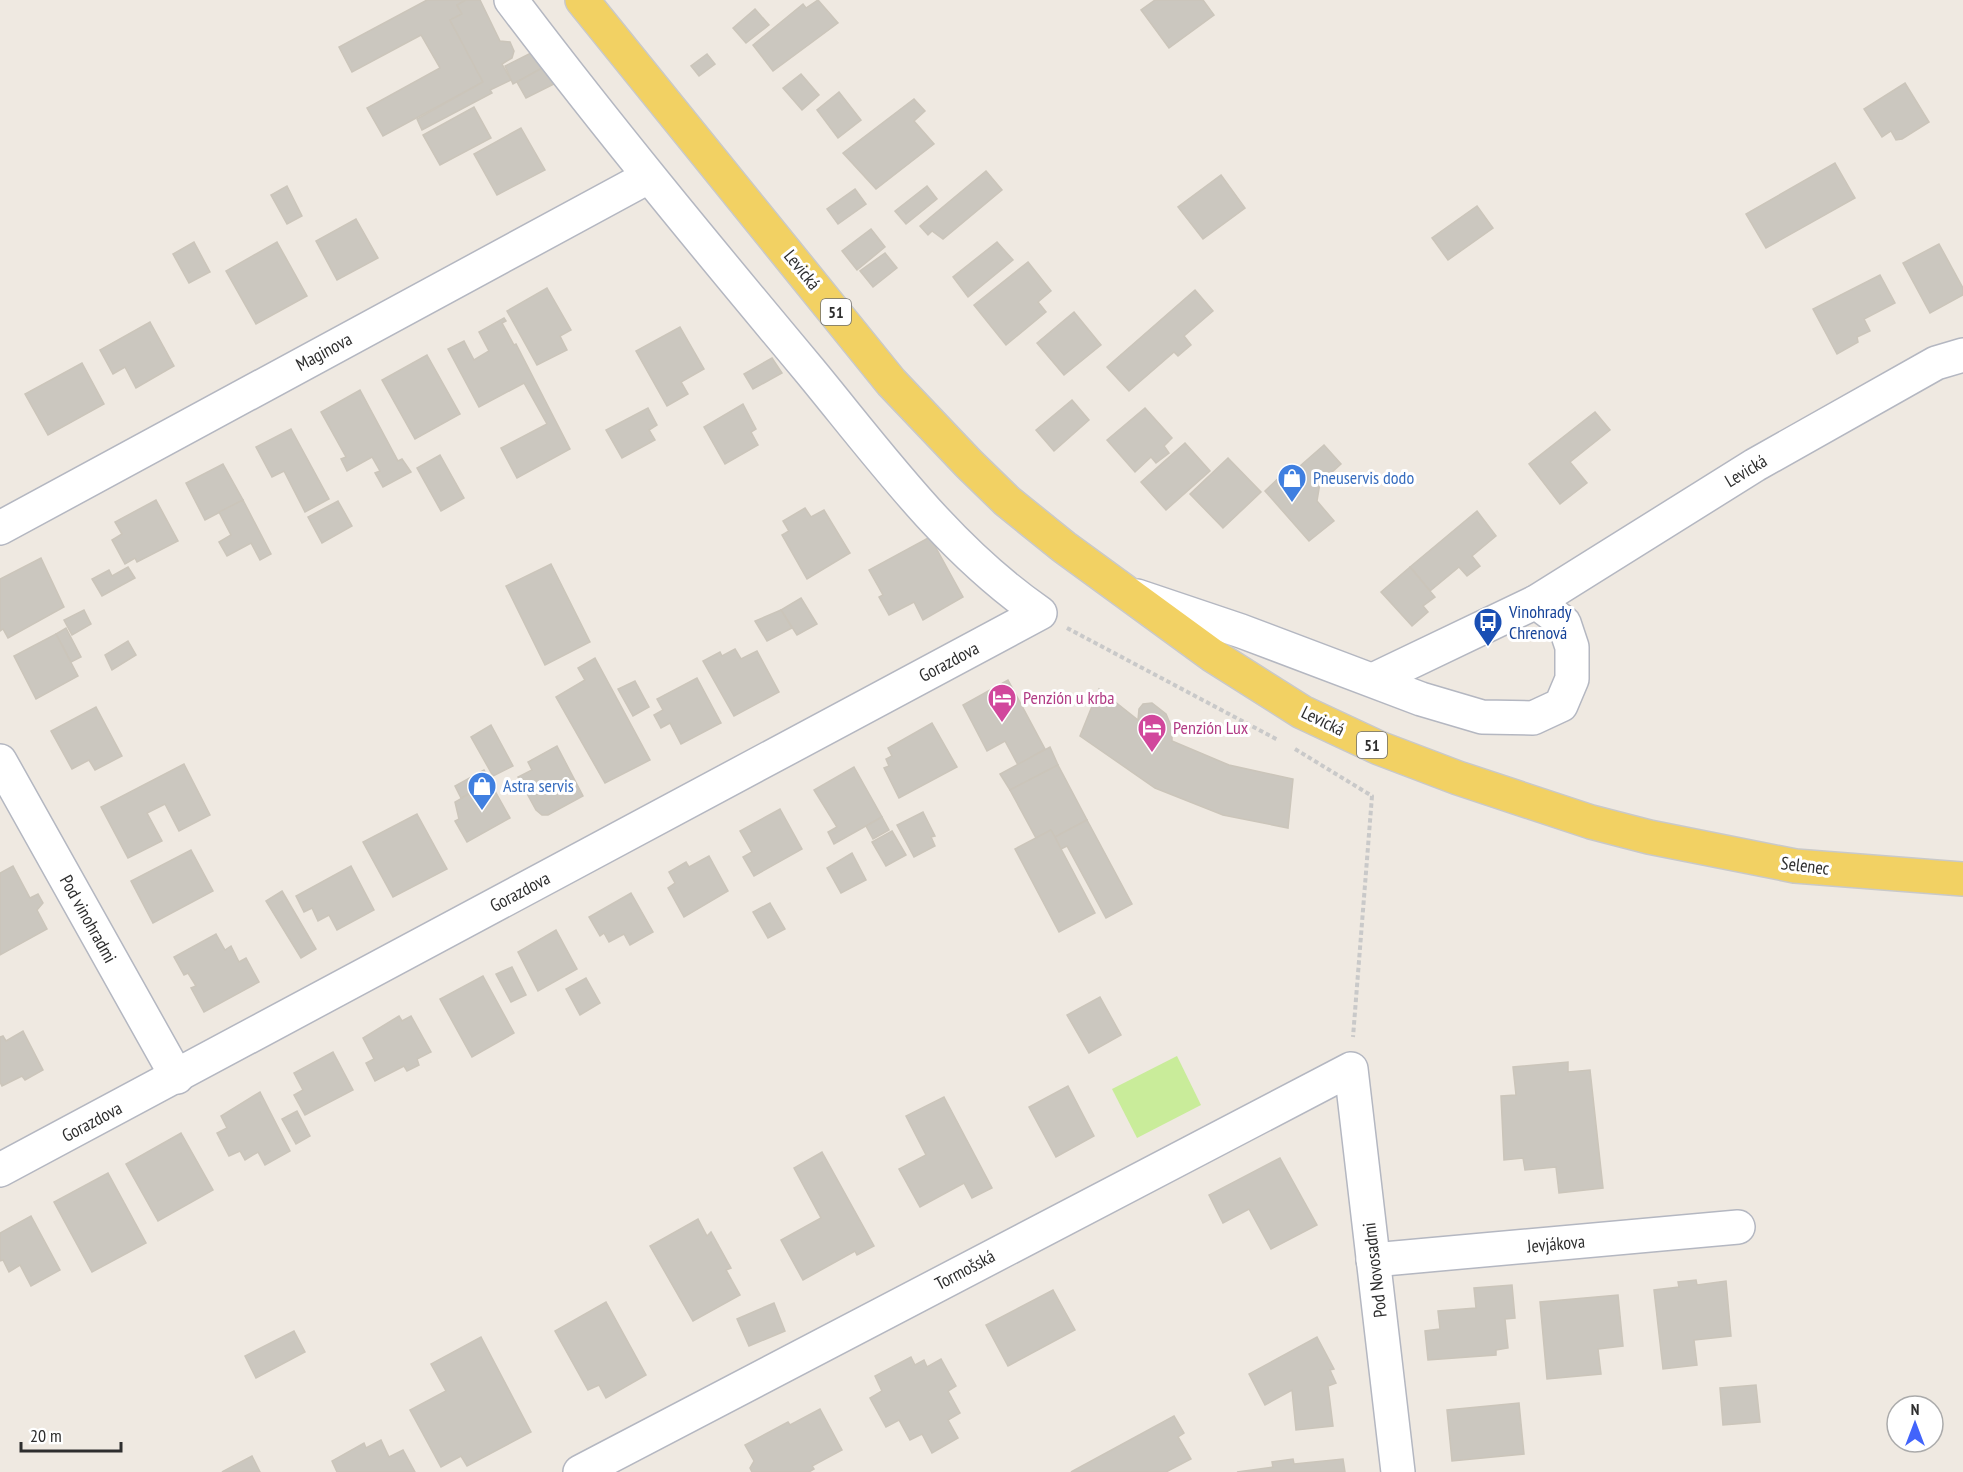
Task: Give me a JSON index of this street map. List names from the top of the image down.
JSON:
{
  "streets": {
    "main road": ["Levická", "51", "Selenec"],
    "street": [
      "Maginova",
      "Gorazdova",
      "Pod vinohradmi",
      "Jevjákova",
      "Tormošská",
      "Pod Novosadmi"
    ]
  },
  "crossings": [
    ["Levická", "Selenec"],
    ["Gorazdova", "Pod vinohradmi"],
    ["Jevjákova", "Pod Novosadmi"],
    ["Tormošská", "Pod Novosadmi"]
  ],
  "places": {
    "shop": ["Pneuservis dodo", "Astra servis"],
    "bus stop": ["Vinohrady Chrenová"],
    "hotel": ["Penzión u krba", "Penzión Lux"]
  },
  "scale_bar": "20 m",
  "north": "top"
}
